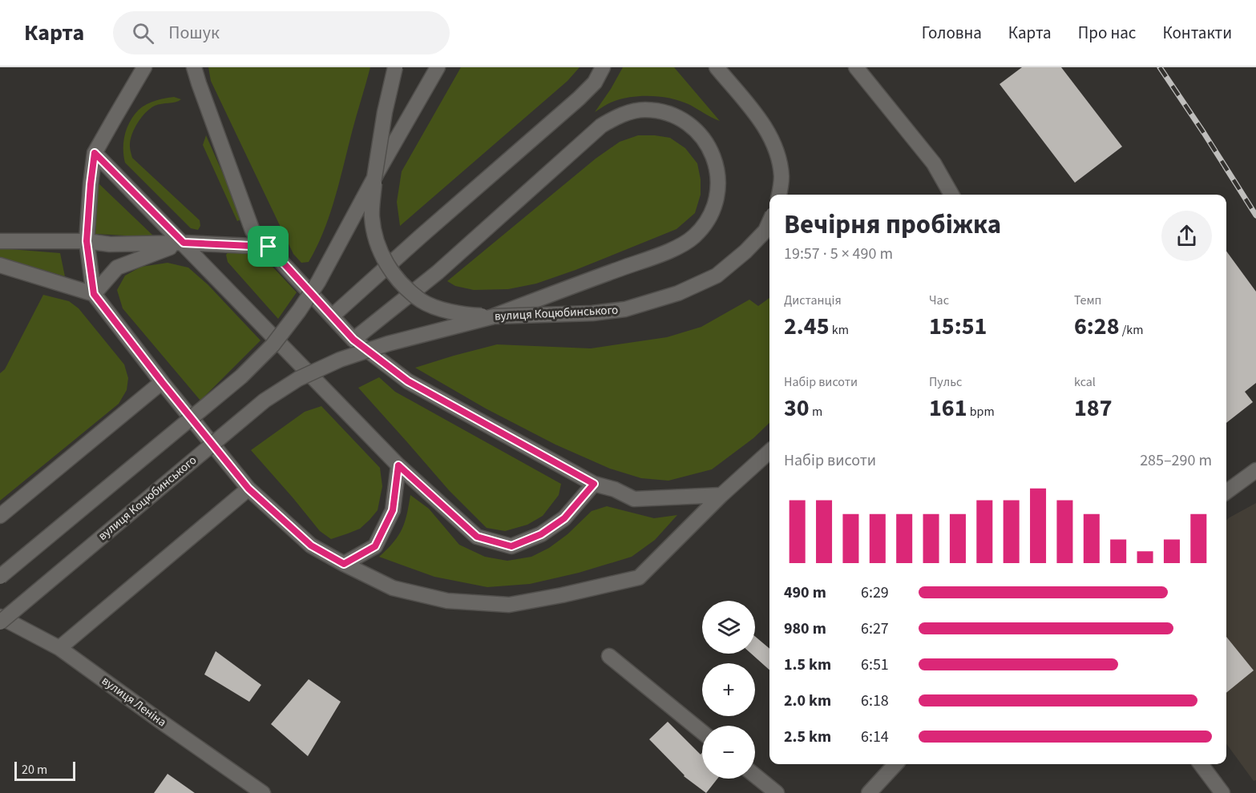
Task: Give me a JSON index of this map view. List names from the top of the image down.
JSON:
{
  "streets": {
    "street": ["вулиця Коцюбинського", "вулиця Леніна"]
  },
  "scale_bar": "20 m",
  "page": {
    "header": "Карта",
    "search": "Пошук",
    "nav": [
      "Головна",
      "Карта",
      "Про нас",
      "Контакти"
    ],
    "heading": ["Вечірня пробіжка", "19:57 · 5 × 490 m"],
    "stats": [
      ["Дистанція", "2.45 km"],
      ["Час", "15:51"],
      ["Темп", "6:28 /km"],
      ["Набір висоти", "30 m"],
      ["Пульс", "161 bpm"],
      ["kcal", "187"]
    ],
    "chart": ["Набір висоти", "285–290 m"],
    "list": [
      {
        "name": "490 m",
        "note": "6:29"
      },
      {
        "name": "980 m",
        "note": "6:27"
      },
      {
        "name": "1.5 km",
        "note": "6:51"
      },
      {
        "name": "2.0 km",
        "note": "6:18"
      },
      {
        "name": "2.5 km",
        "note": "6:14"
      }
    ],
    "map_buttons": ["+", "−"],
    "scale": "20 m"
  }
}
